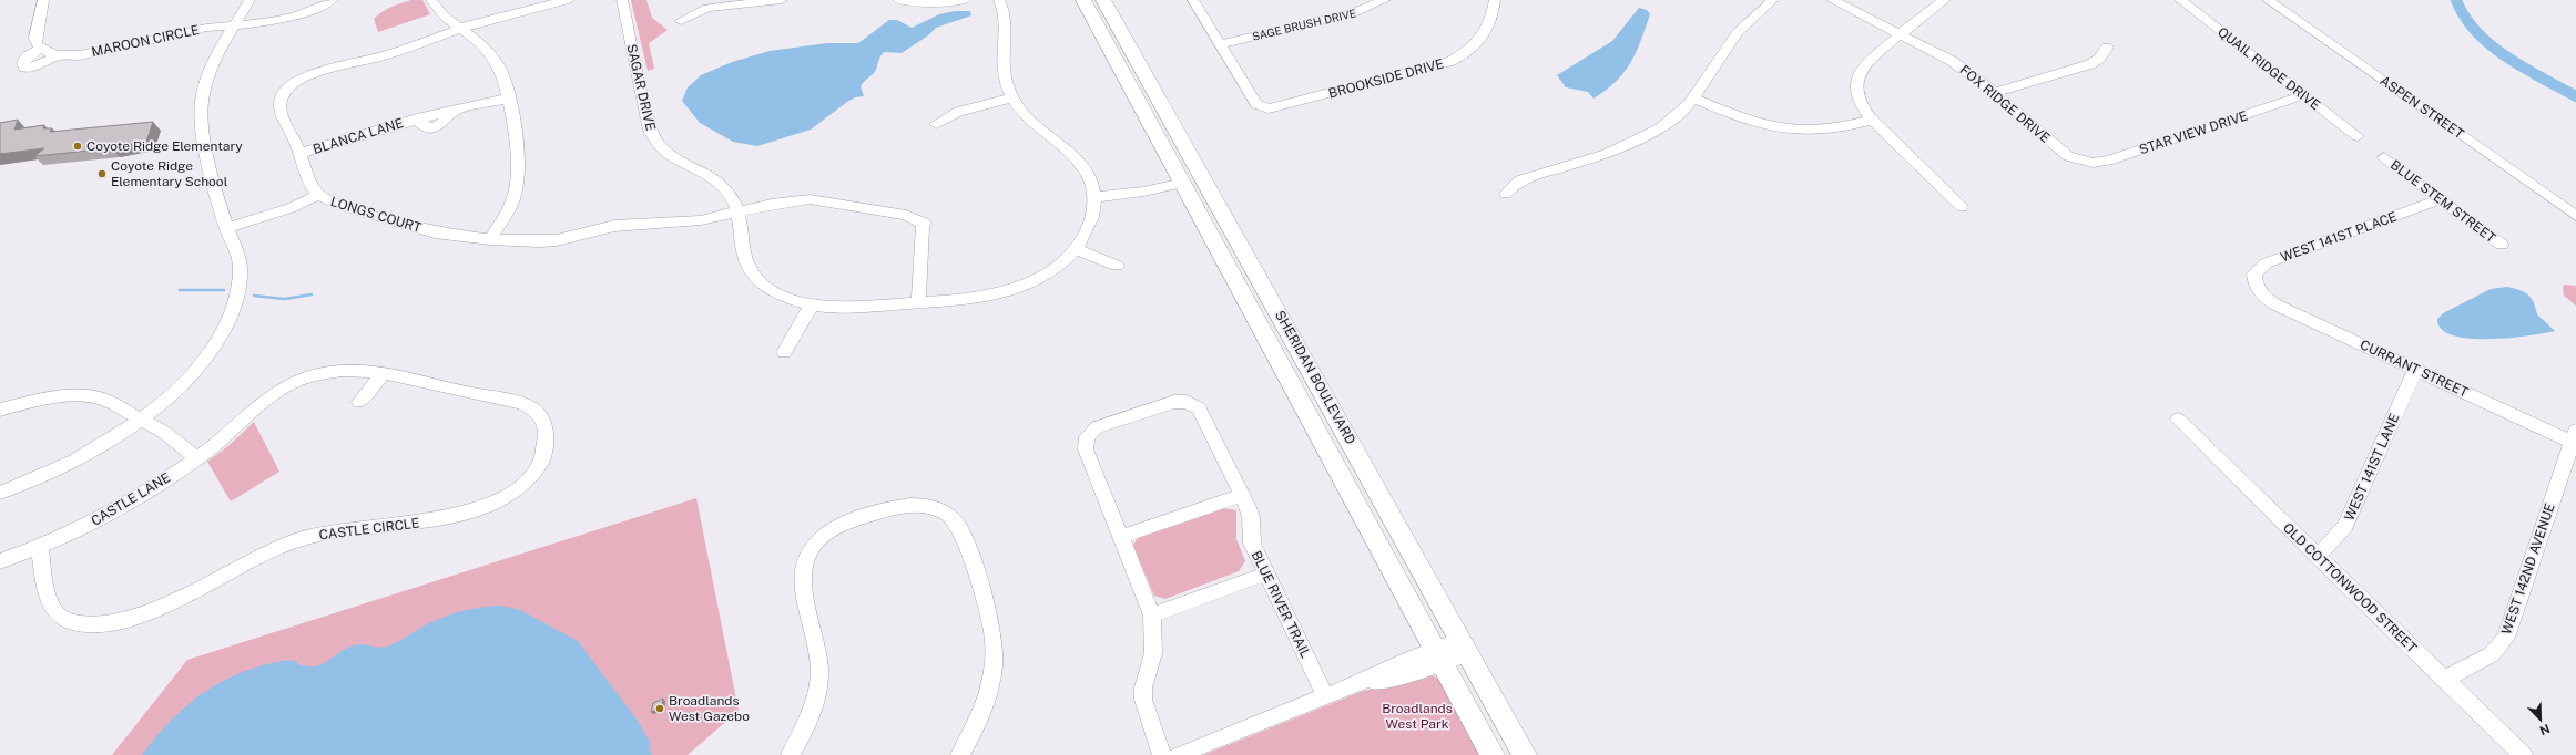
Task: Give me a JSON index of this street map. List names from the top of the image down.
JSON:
{
  "streets": {
    "main road": ["SHERIDAN BOULEVARD"],
    "street": [
      "SAGE BRUSH DRIVE",
      "MAROON CIRCLE",
      "QUAIL RIDGE DRIVE",
      "BROOKSIDE DRIVE",
      "SAGAR DRIVE",
      "FOX RIDGE DRIVE",
      "ASPEN STREET",
      "STAR VIEW DRIVE",
      "BLANCA LANE",
      "BLUE STEM STREET",
      "LONGS COURT",
      "WEST 141ST PLACE",
      "CURRANT STREET",
      "WEST 141ST LANE",
      "CASTLE LANE",
      "CASTLE CIRCLE",
      "WEST 142ND AVENUE",
      "OLD COTTONWOOD STREET",
      "BLUE RIVER TRAIL"
    ]
  },
  "crossings": [
    ["QUAIL RIDGE DRIVE", "STAR VIEW DRIVE"],
    ["SAGAR DRIVE", "LONGS COURT"],
    ["FOX RIDGE DRIVE", "STAR VIEW DRIVE"],
    ["BLANCA LANE", "LONGS COURT"],
    ["BLUE STEM STREET", "WEST 141ST PLACE"],
    ["WEST 141ST PLACE", "CURRANT STREET"],
    ["CURRANT STREET", "WEST 141ST LANE"],
    ["CURRANT STREET", "WEST 142ND AVENUE"],
    ["WEST 141ST LANE", "OLD COTTONWOOD STREET"],
    ["CASTLE LANE", "CASTLE CIRCLE"],
    ["WEST 142ND AVENUE", "OLD COTTONWOOD STREET"]
  ],
  "parks": ["Broadlands West Park"],
  "places": ["Coyote Ridge Elementary", "Coyote Ridge Elementary School", "Broadlands West Gazebo"],
  "north": "bottom right"
}
